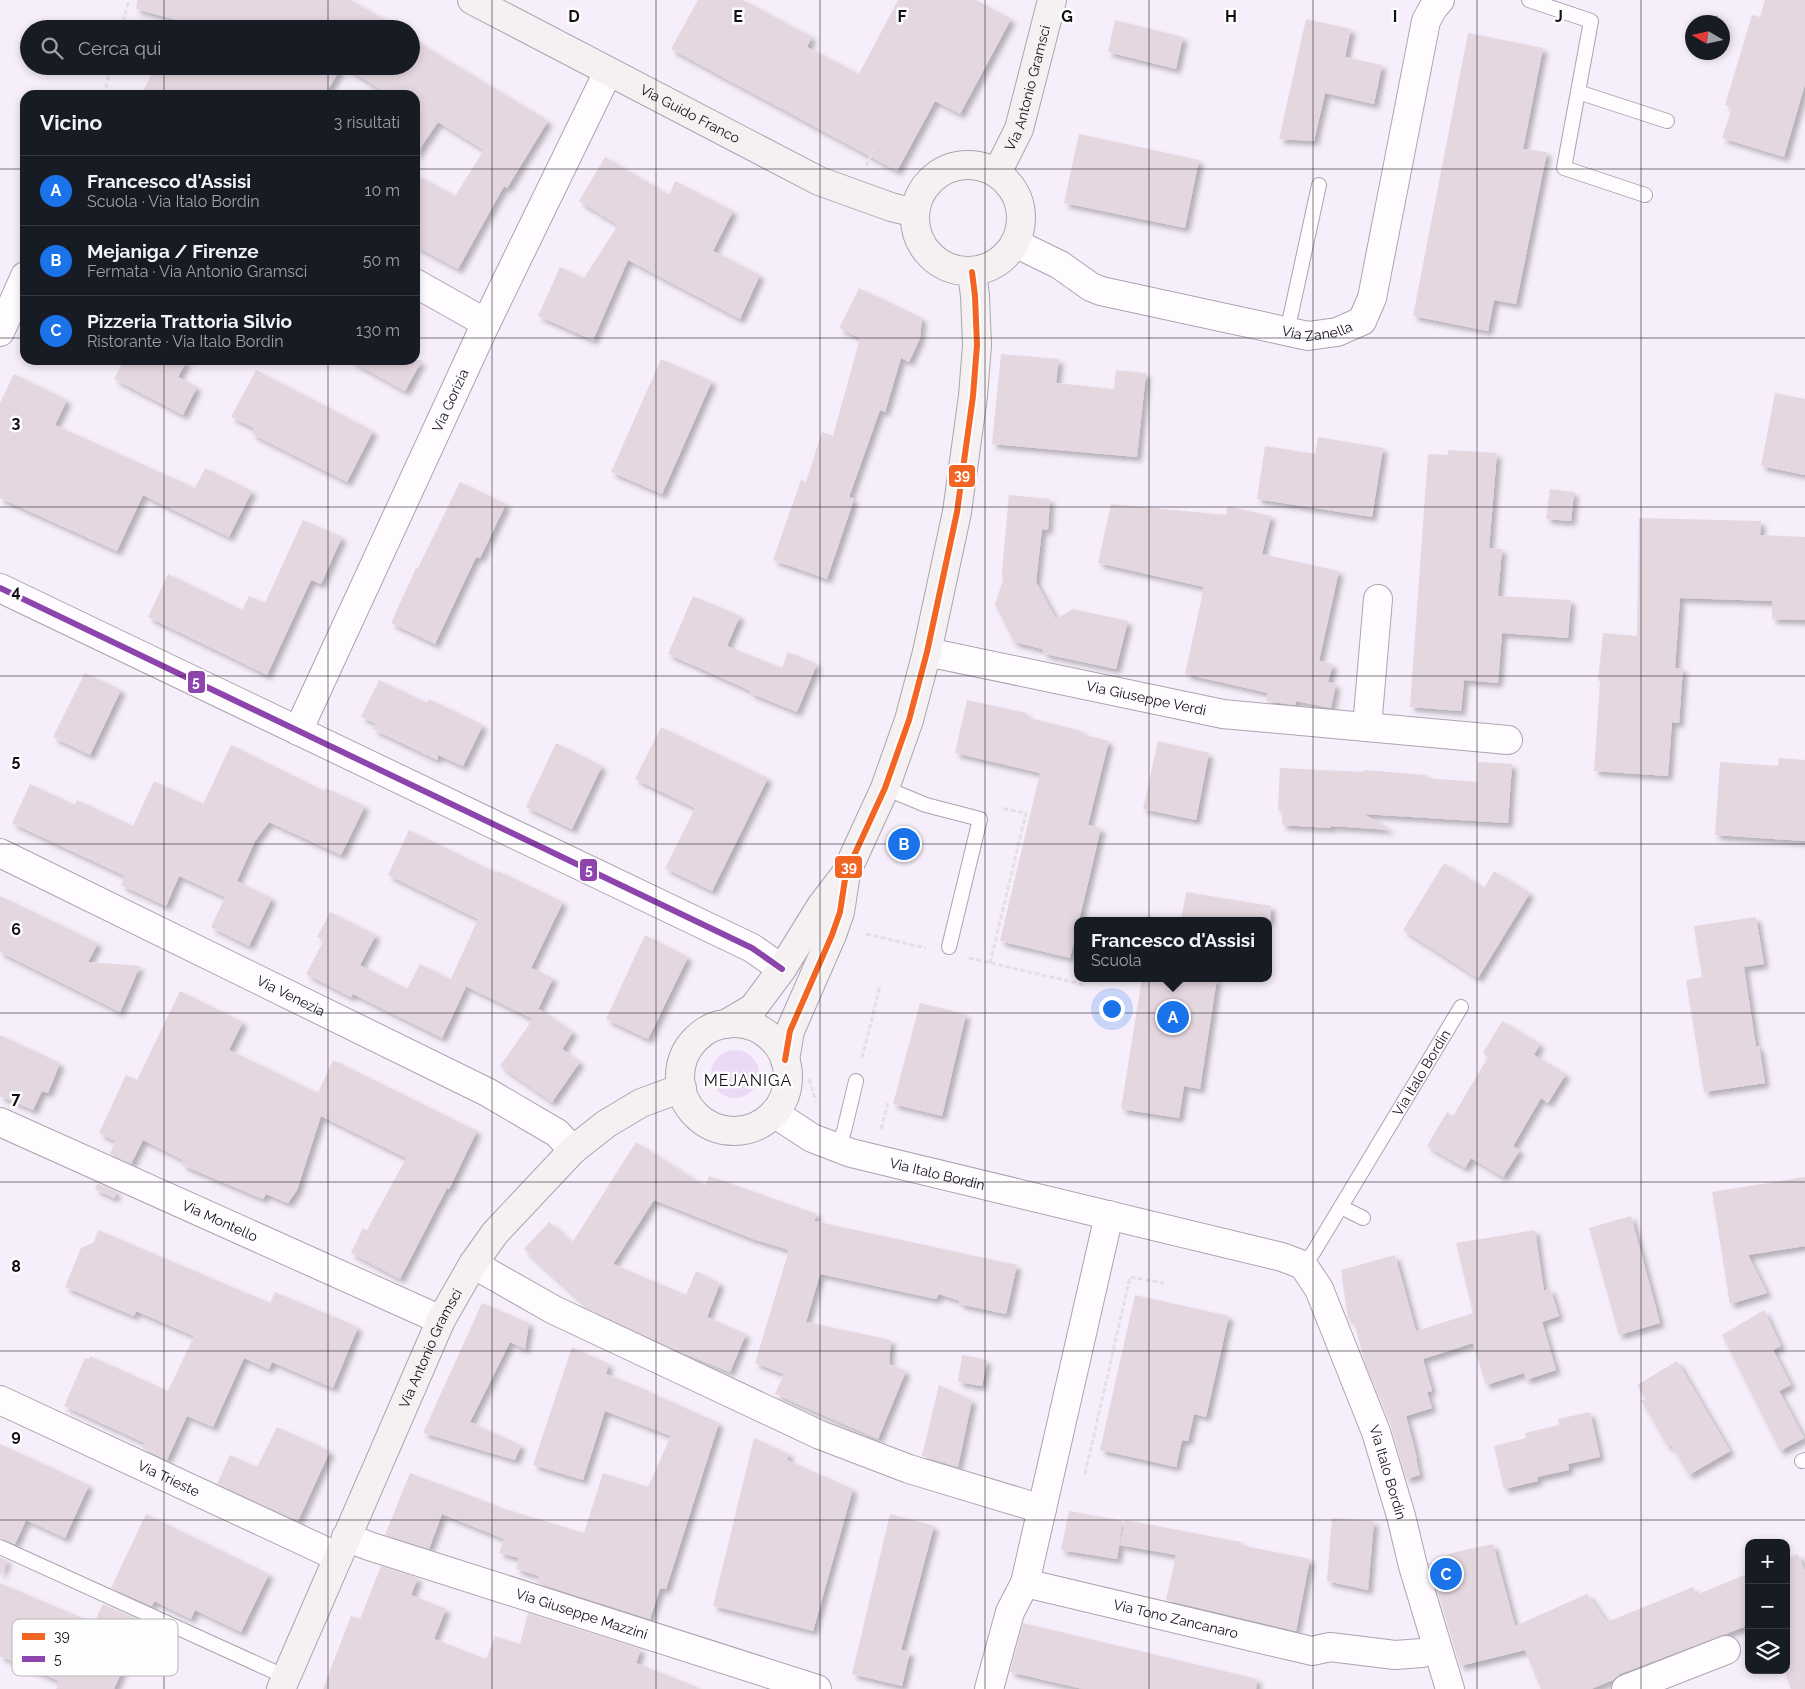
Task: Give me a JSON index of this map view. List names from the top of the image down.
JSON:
{
  "streets": {
    "main road": ["Via Antonio Gramsci", "Via Guido Franco"],
    "street": [
      "Via Zanella",
      "Via Gorizia",
      "Via Giuseppe Verdi",
      "Via Venezia",
      "Via Italo Bordin",
      "Via Montello",
      "Via Trieste",
      "Via Giuseppe Mazzini",
      "Via Tono Zancanaro"
    ]
  },
  "crossings": [
    ["Via Antonio Gramsci", "Via Guido Franco"],
    ["Via Antonio Gramsci", "Via Zanella"],
    ["Via Antonio Gramsci", "Via Venezia"],
    ["Via Antonio Gramsci", "Via Italo Bordin"],
    ["Via Antonio Gramsci", "Via Montello"],
    ["Via Antonio Gramsci", "Via Trieste"],
    ["Via Antonio Gramsci", "Via Giuseppe Mazzini"],
    ["Via Guido Franco", "Via Zanella"],
    ["Via Guido Franco", "Via Gorizia"],
    ["Via Italo Bordin", "Via Tono Zancanaro"],
    ["Via Trieste", "Via Giuseppe Mazzini"]
  ],
  "districts": ["MEJANIGA"],
  "lines": ["transit line 39", "transit line 5"],
  "legend": ["39", "5"],
  "north": "left",
  "page": {
    "search": "Cerca qui",
    "heading": ["Vicino", "3 risultati"],
    "list": [
      {
        "mark": "A",
        "name": "Francesco d'Assisi",
        "note": "Scuola · Via Italo Bordin",
        "value": "10 m"
      },
      {
        "mark": "B",
        "name": "Mejaniga / Firenze",
        "note": "Fermata · Via Antonio Gramsci",
        "value": "50 m"
      },
      {
        "mark": "C",
        "name": "Pizzeria Trattoria Silvio",
        "note": "Ristorante · Via Italo Bordin",
        "value": "130 m"
      }
    ],
    "pins": ["B", "A", "C"],
    "popup": ["Francesco d'Assisi", "Scuola"],
    "map_buttons": ["+", "−"]
  },
  "grid": {
    "columns": [
      "D",
      "E",
      "F",
      "G",
      "H",
      "I",
      "J"
    ],
    "rows": [
      "3",
      "4",
      "5",
      "6",
      "7",
      "8",
      "9"
    ]
  }
}
